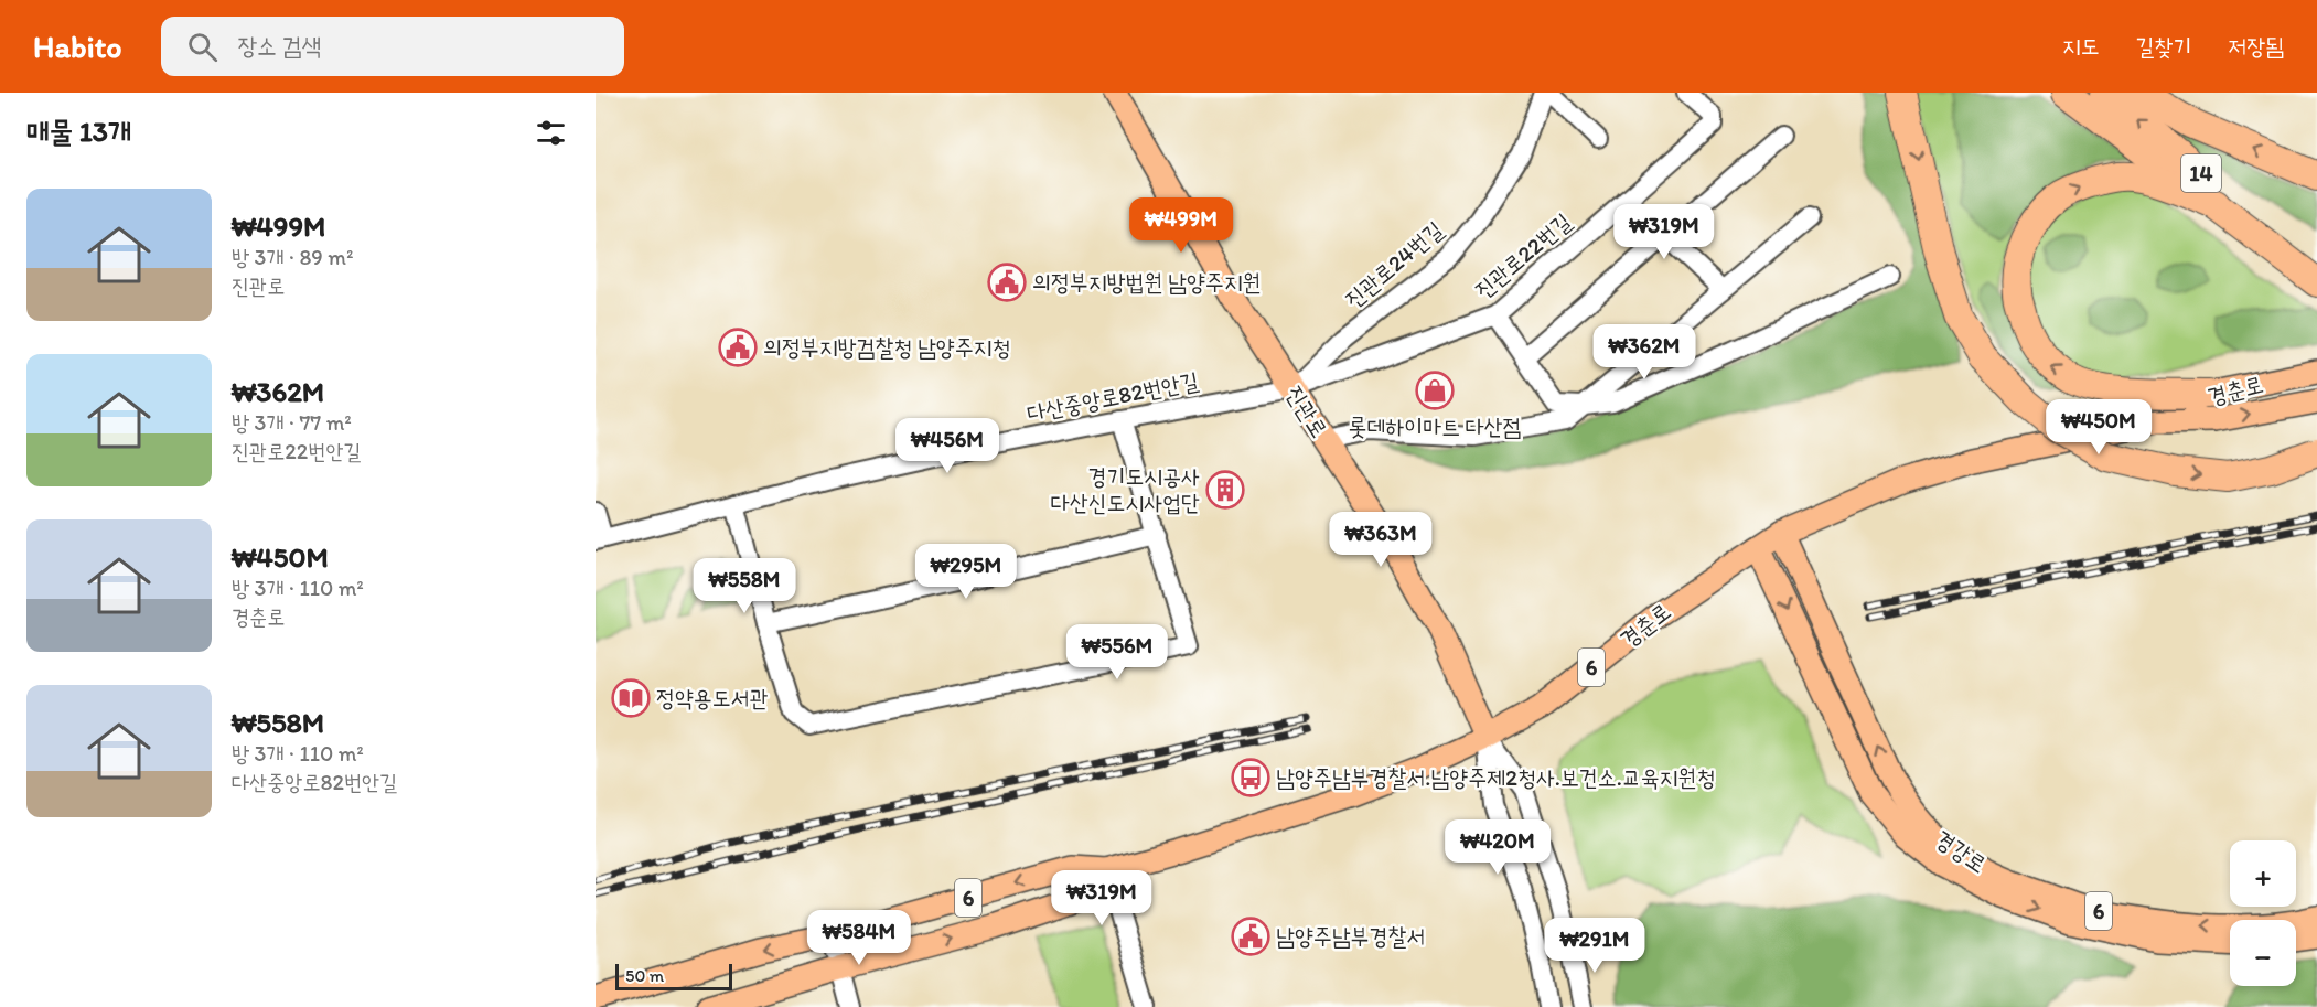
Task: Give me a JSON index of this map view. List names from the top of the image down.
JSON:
{
  "streets": {
    "highway": ["14"],
    "main road": [
      "경춘로",
      "진관로",
      "6",
      "경강로"
    ],
    "street": ["진관로22번길", "진관로24번길", "다산중앙로82번안길"]
  },
  "crossings": [
    ["진관로22번길", "진관로24번길"],
    ["진관로22번길", "다산중앙로82번안길"],
    ["진관로22번길", "진관로"],
    ["진관로24번길", "다산중앙로82번안길"],
    ["진관로24번길", "진관로"],
    ["경춘로", "진관로"],
    ["경춘로", "경강로"],
    ["다산중앙로82번안길", "진관로"]
  ],
  "places": {
    "public building": ["의정부지방법원 남양주지원", "의정부지방검찰청 남양주지청", "남양주남부경찰서"],
    "shop": ["롯데하이마트 다산점"],
    "building": ["경기도시공사 다산신도시사업단"],
    "library": ["정약용도서관"],
    "bus stop": ["남양주남부경찰서.남양주제2청사.보건소.교육지원청"]
  },
  "scale_bar": "50 m",
  "page": {
    "header": "Habito",
    "search": "장소 검색",
    "nav": ["지도", "길찾기", "저장됨"],
    "heading": "매물 13개",
    "list": [
      {
        "name": "₩499M",
        "note": "방 3개 · 89 m² · 진관로"
      },
      {
        "name": "₩362M",
        "note": "방 3개 · 77 m² · 진관로22번안길"
      },
      {
        "name": "₩450M",
        "note": "방 3개 · 110 m² · 경춘로"
      },
      {
        "name": "₩558M",
        "note": "방 3개 · 110 m² · 다산중앙로82번안길"
      }
    ],
    "price": [
      "₩499M",
      "₩319M",
      "₩362M",
      "₩450M",
      "₩456M",
      "₩363M",
      "₩295M",
      "₩558M",
      "₩556M",
      "₩420M",
      "₩319M",
      "₩584M",
      "₩291M"
    ],
    "map_buttons": ["+", "−"],
    "scale": "50 m"
  }
}
